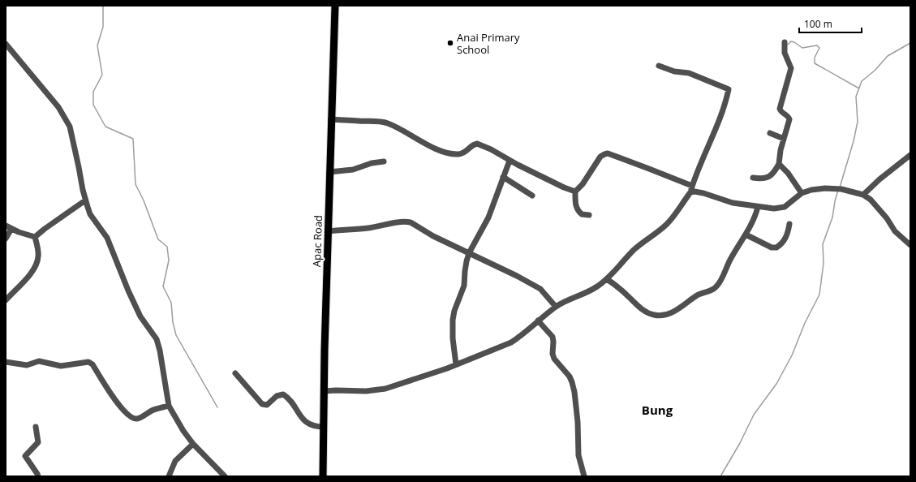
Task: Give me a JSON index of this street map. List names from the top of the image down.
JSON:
{
  "streets": {
    "main road": ["Apac Road"]
  },
  "districts": ["Bung"],
  "places": ["Anai Primary School"],
  "scale_bar": "100 m"
}
